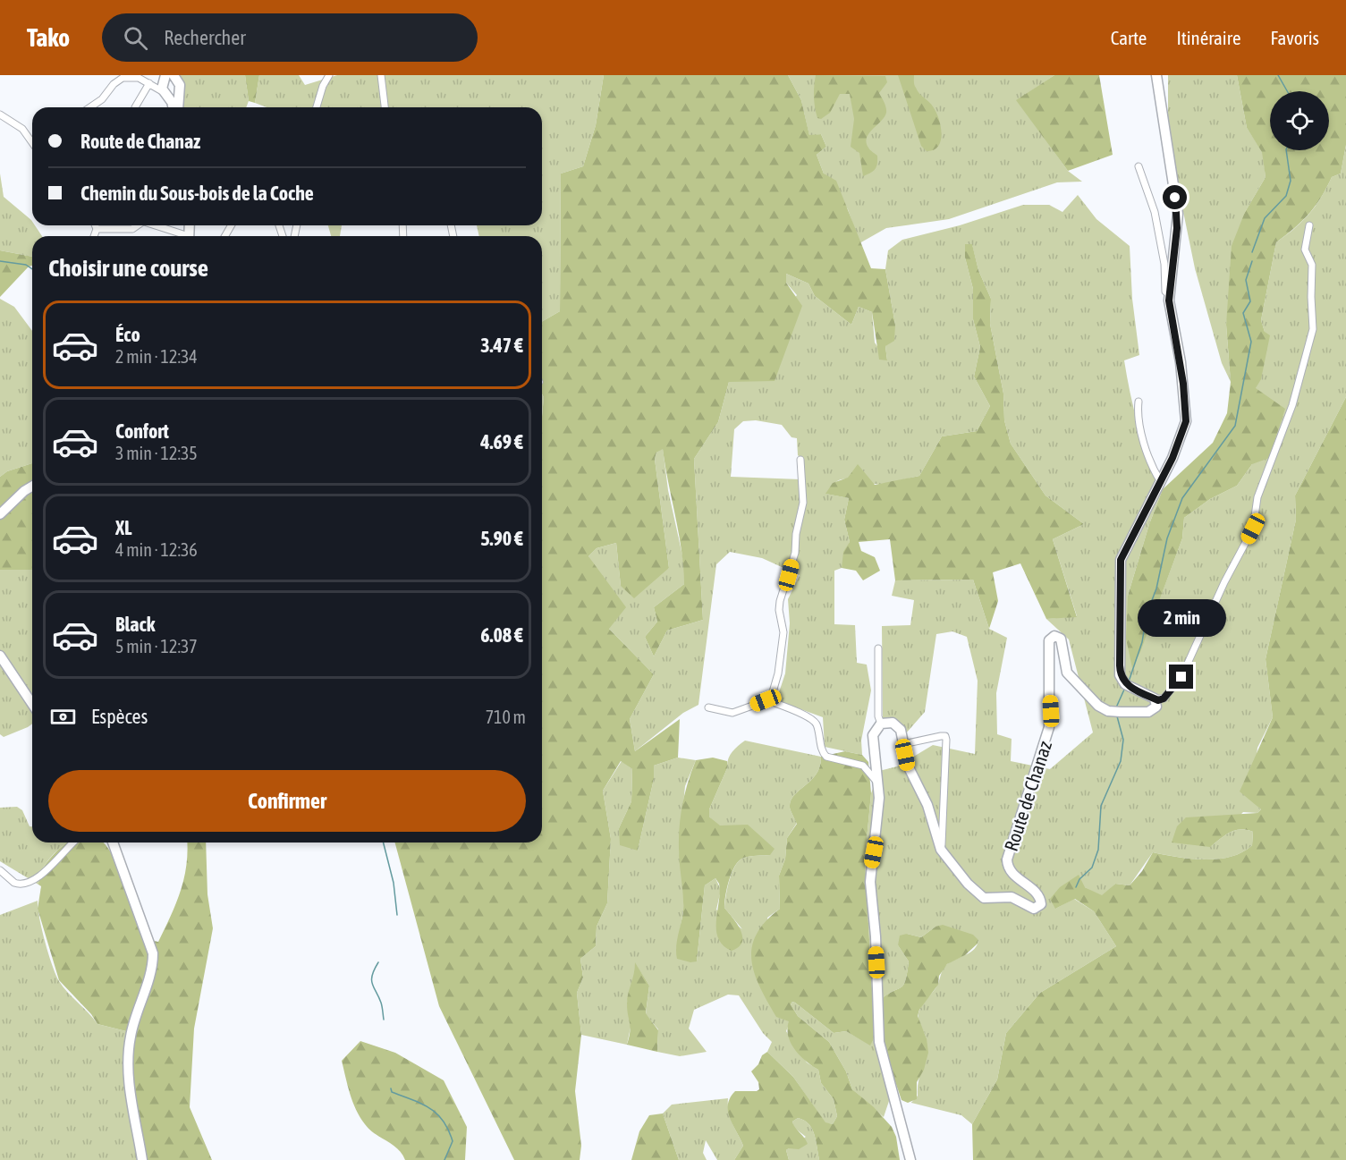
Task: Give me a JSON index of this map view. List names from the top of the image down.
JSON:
{
  "streets": {
    "street": ["Route de Chanaz"]
  },
  "page": {
    "header": "Tako",
    "search": "Rechercher",
    "nav": ["Carte", "Itinéraire", "Favoris"],
    "banner": ["Route de Chanaz", "Chemin du Sous-bois de la Coche"],
    "heading": "Choisir une course",
    "list": [
      {
        "name": "Éco",
        "note": "2 min · 12:34",
        "value": "3.47 €"
      },
      {
        "name": "Confort",
        "note": "3 min · 12:35",
        "value": "4.69 €"
      },
      {
        "name": "XL",
        "note": "4 min · 12:36",
        "value": "5.90 €"
      },
      {
        "name": "Black",
        "note": "5 min · 12:37",
        "value": "6.08 €"
      }
    ],
    "bubble": "2 min",
    "pay": ["Espèces", "710 m"],
    "buttons": "Confirmer"
  }
}
